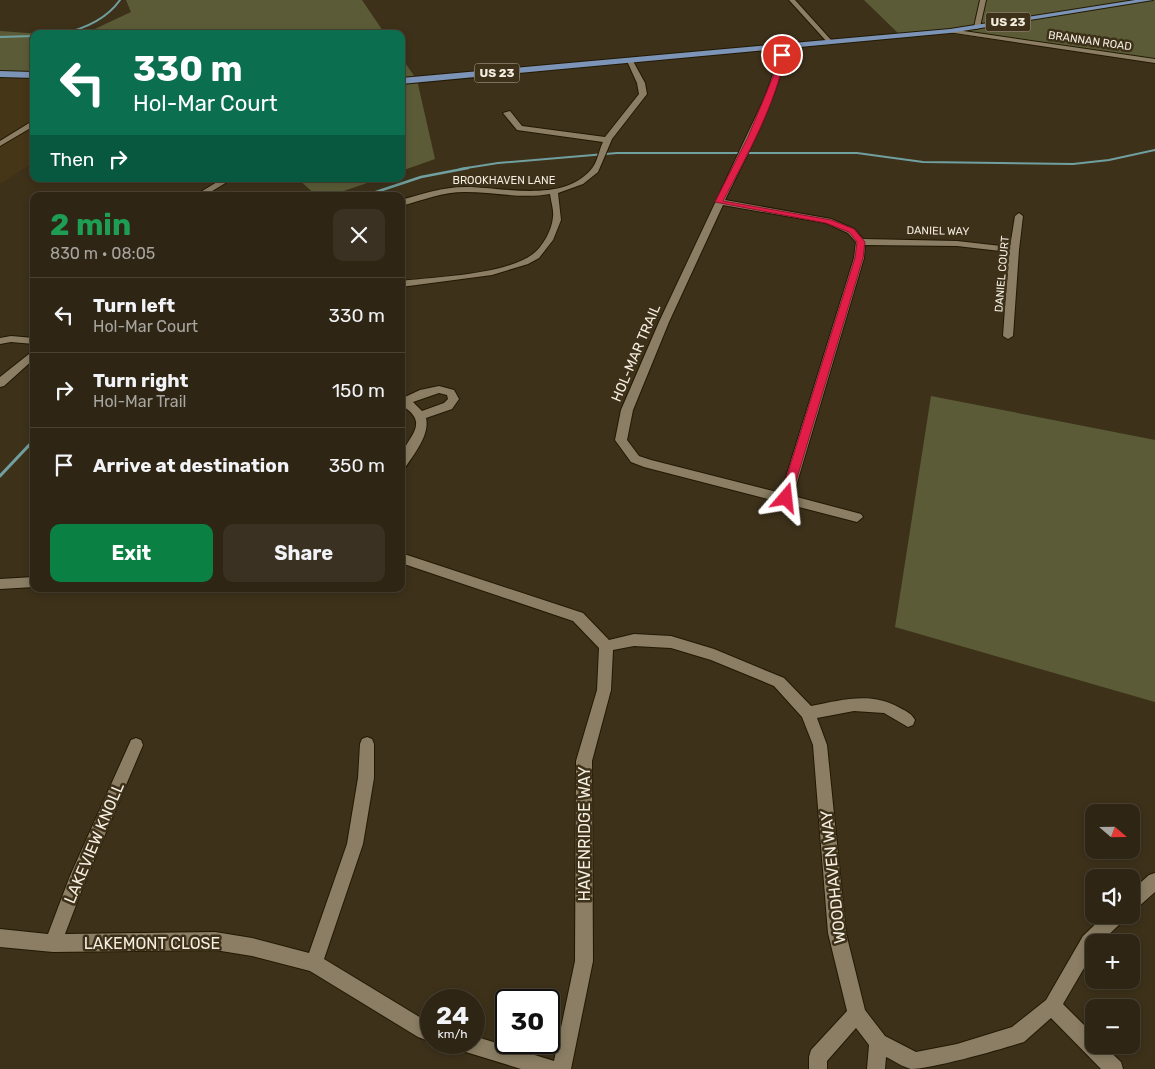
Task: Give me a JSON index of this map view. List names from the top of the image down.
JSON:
{
  "streets": {
    "main road": ["US 23"],
    "street": [
      "BRANNAN ROAD",
      "BROOKHAVEN LANE",
      "DANIEL WAY",
      "DANIEL COURT",
      "HOL-MAR TRAIL",
      "HAVENRIDGE WAY",
      "LAKEVIEW KNOLL",
      "WOODHAVEN WAY",
      "LAKEMONT CLOSE"
    ]
  },
  "crossings": [
    ["US 23", "BRANNAN ROAD"],
    ["US 23", "BROOKHAVEN LANE"],
    ["US 23", "HOL-MAR TRAIL"],
    ["DANIEL WAY", "DANIEL COURT"],
    ["HAVENRIDGE WAY", "WOODHAVEN WAY"],
    ["LAKEVIEW KNOLL", "LAKEMONT CLOSE"]
  ],
  "north": "right",
  "page": {
    "turn": ["330 m", "Hol-Mar Court"],
    "then": "Then",
    "heading": ["2 min", "830 m · 08:05"],
    "list": [
      {
        "name": "Turn left",
        "note": "Hol-Mar Court",
        "value": "330 m"
      },
      {
        "name": "Turn right",
        "note": "Hol-Mar Trail",
        "value": "150 m"
      },
      {
        "name": "Arrive at destination",
        "value": "350 m"
      }
    ],
    "buttons": ["Exit", "Share"],
    "map_buttons": ["+", "−"],
    "speed": "24 km/h",
    "limit": "30"
  }
}
